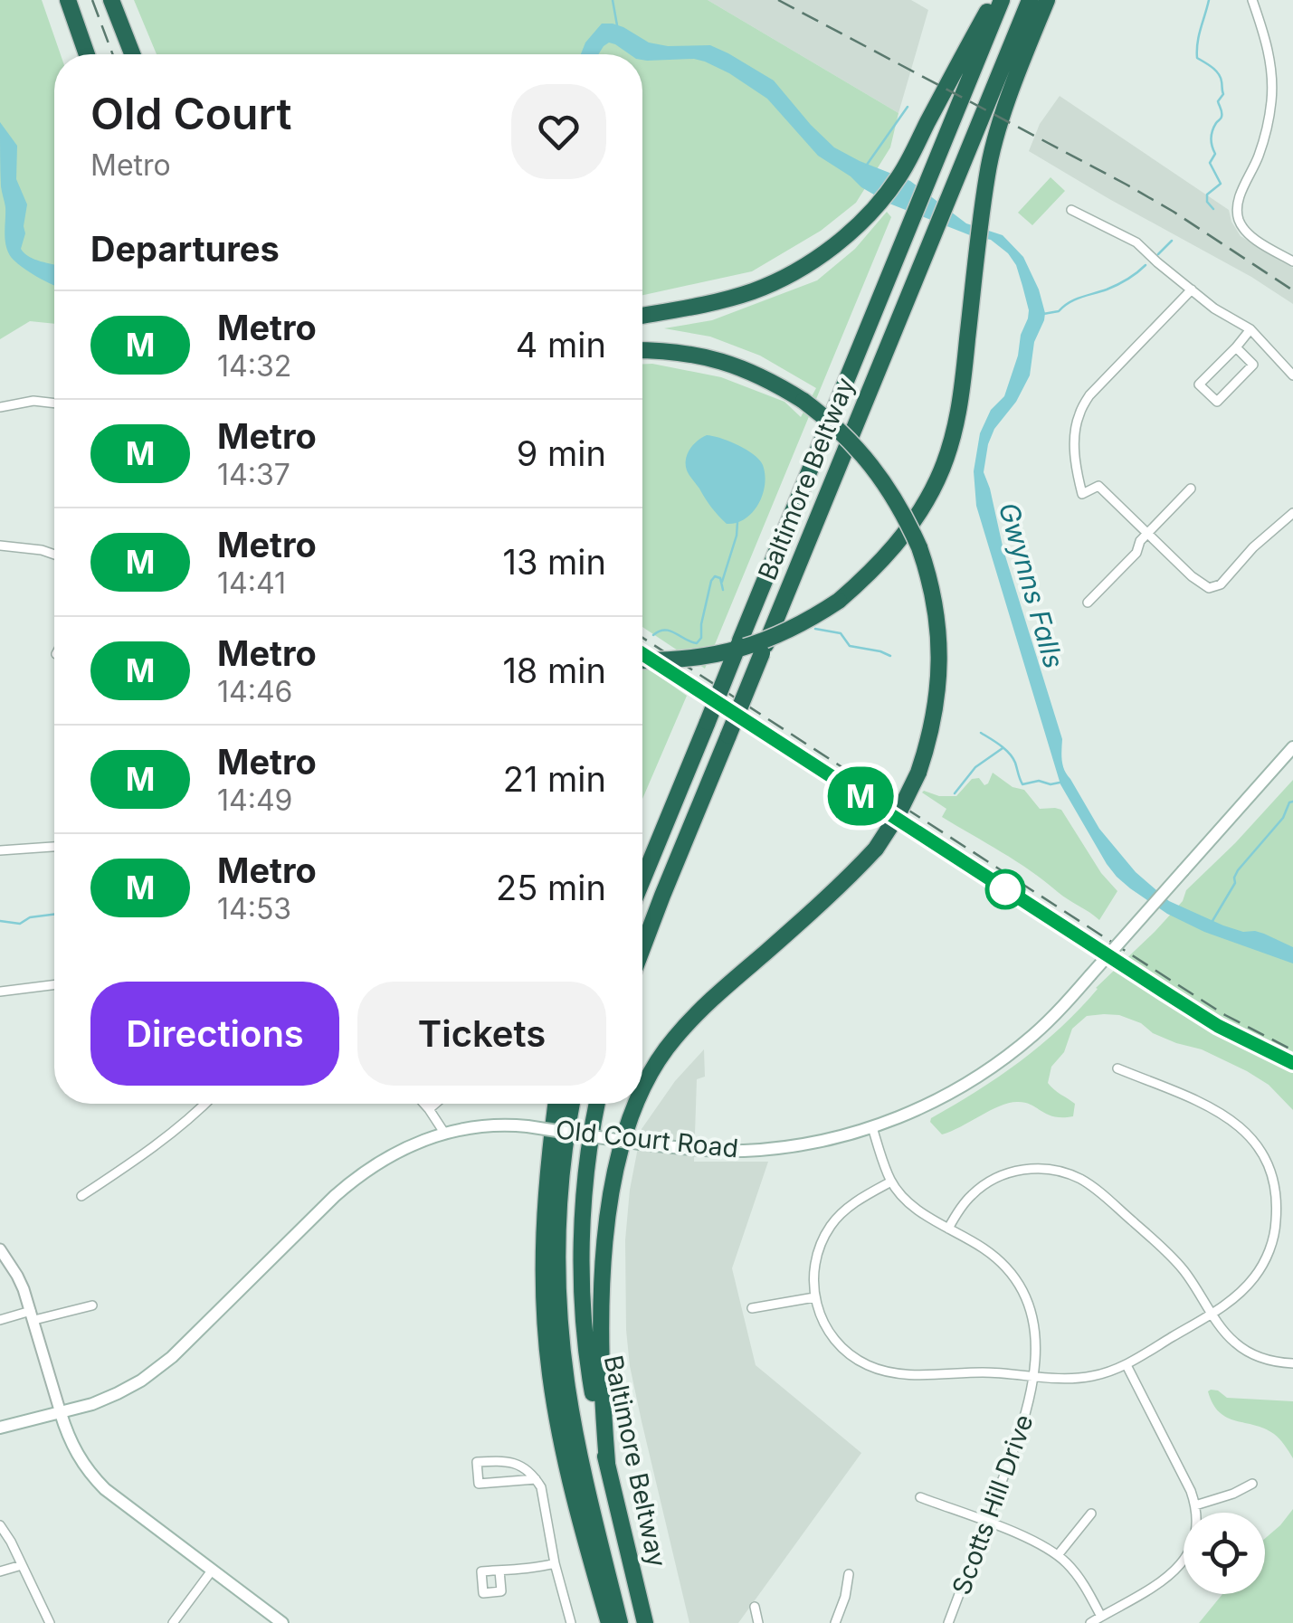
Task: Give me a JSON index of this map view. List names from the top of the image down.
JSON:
{
  "streets": {
    "highway": ["Baltimore Beltway"],
    "main road": ["Old Court Road"],
    "street": ["Scotts Hill Drive"]
  },
  "crossings": [
    ["Old Court Road", "Scotts Hill Drive"]
  ],
  "water": ["Gwynns Falls"],
  "lines": ["metro line M"],
  "page": {
    "on_map": "M",
    "heading": [
      ["Old Court", "Metro"],
      "Departures"
    ],
    "list": [
      {
        "mark": "M",
        "name": "Metro",
        "note": "14:32",
        "value": "4 min"
      },
      {
        "mark": "M",
        "name": "Metro",
        "note": "14:37",
        "value": "9 min"
      },
      {
        "mark": "M",
        "name": "Metro",
        "note": "14:41",
        "value": "13 min"
      },
      {
        "mark": "M",
        "name": "Metro",
        "note": "14:46",
        "value": "18 min"
      },
      {
        "mark": "M",
        "name": "Metro",
        "note": "14:49",
        "value": "21 min"
      },
      {
        "mark": "M",
        "name": "Metro",
        "note": "14:53",
        "value": "25 min"
      }
    ],
    "buttons": ["Directions", "Tickets"]
  }
}
